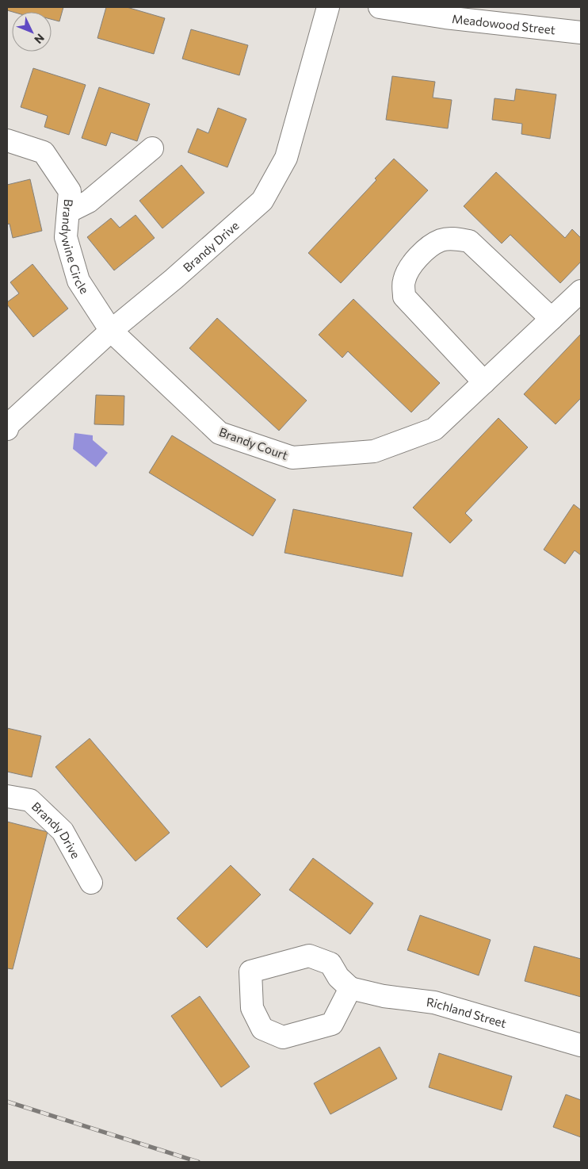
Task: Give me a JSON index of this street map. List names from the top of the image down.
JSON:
{
  "streets": {
    "street": [
      "Meadowood Street",
      "Brandywine Circle",
      "Brandy Drive",
      "Brandy Court",
      "Richland Street"
    ]
  },
  "crossings": [
    ["Brandywine Circle", "Brandy Drive"],
    ["Brandywine Circle", "Brandy Court"],
    ["Brandy Drive", "Brandy Court"]
  ],
  "north": "bottom right"
}
